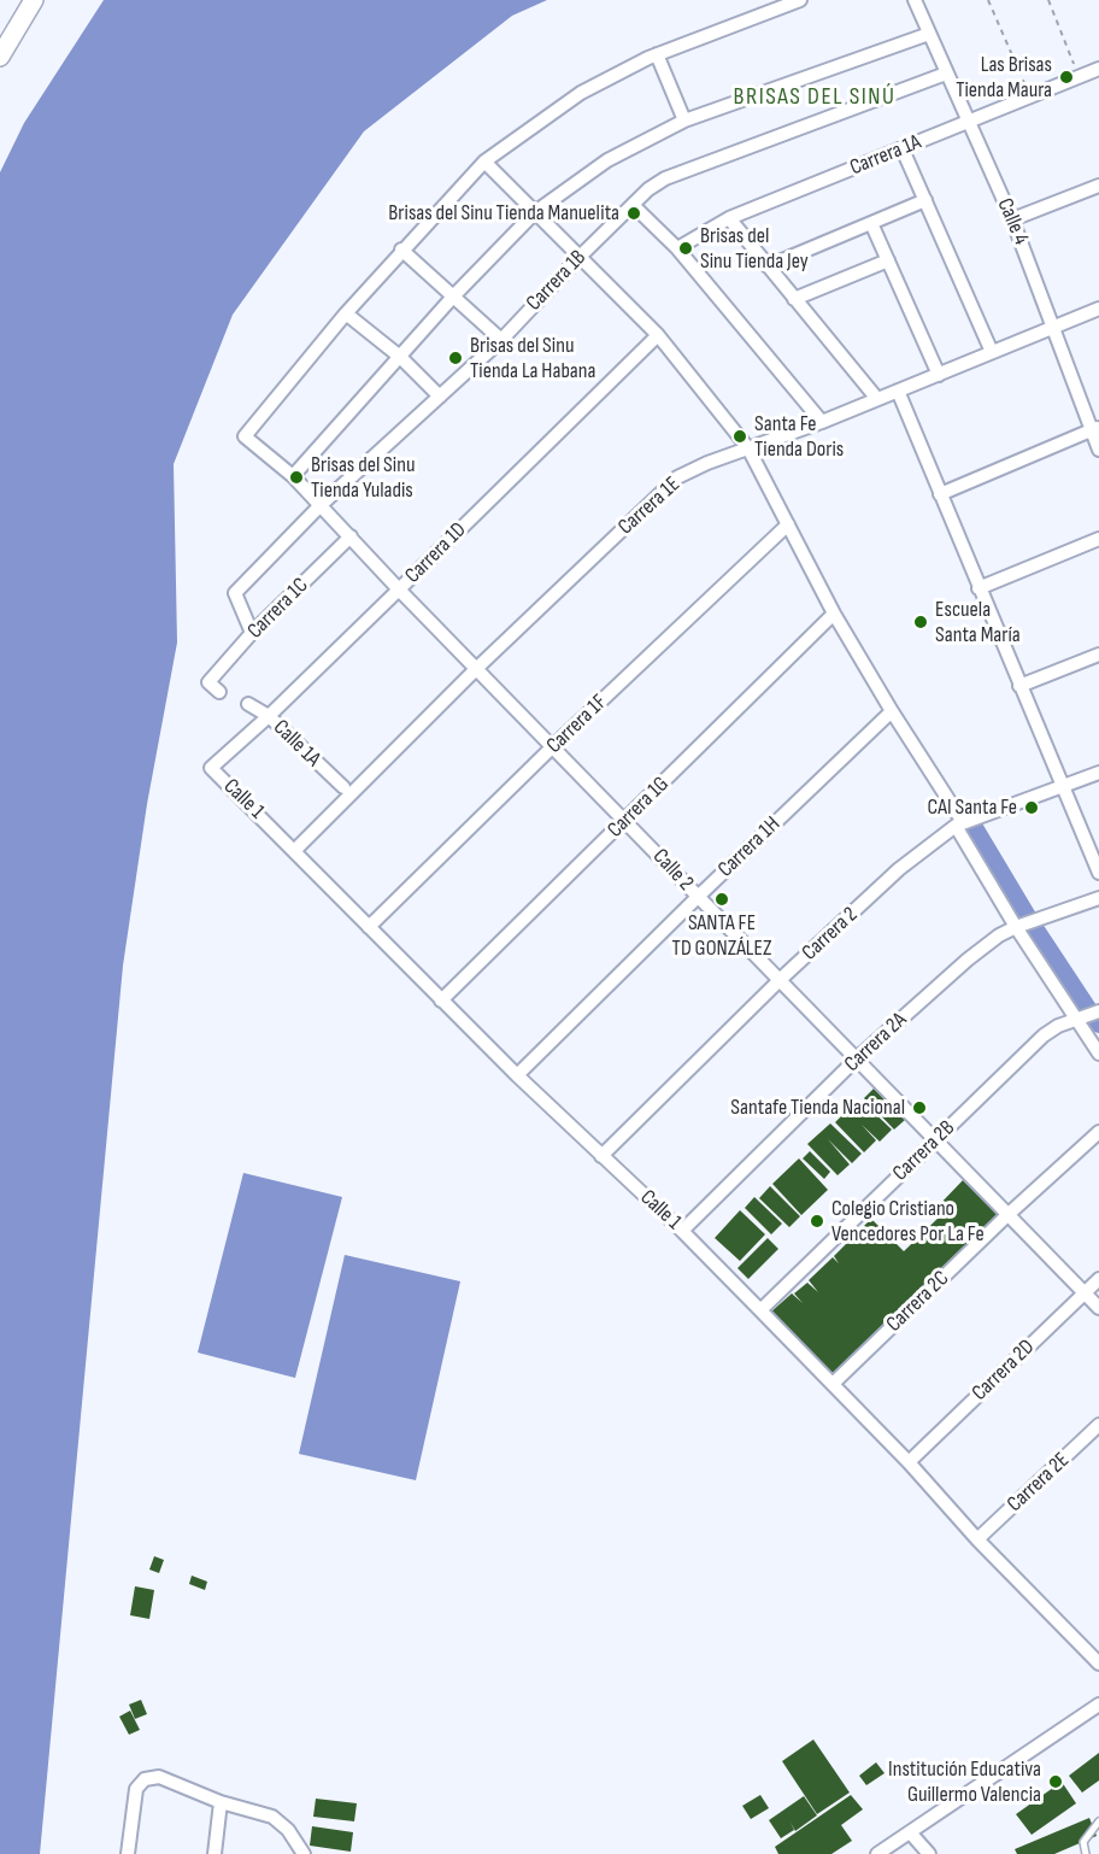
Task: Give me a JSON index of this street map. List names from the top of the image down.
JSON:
{
  "streets": {
    "street": [
      "Carrera 1A",
      "Calle 4",
      "Carrera 1B",
      "Carrera 1E",
      "Carrera 1D",
      "Carrera 1C",
      "Carrera 1F",
      "Calle 1A",
      "Calle 1",
      "Carrera 1G",
      "Carrera 1H",
      "Calle 2",
      "Carrera 2",
      "Carrera 2A",
      "Carrera 2B",
      "Carrera 2C",
      "Carrera 2D",
      "Carrera 2E"
    ]
  },
  "crossings": [
    ["Carrera 1A", "Calle 4"],
    ["Calle 4", "Carrera 1B"],
    ["Calle 4", "Carrera 1E"],
    ["Carrera 1B", "Carrera 1C"],
    ["Carrera 1B", "Calle 2"],
    ["Carrera 1E", "Calle 1"],
    ["Carrera 1E", "Calle 2"],
    ["Carrera 1D", "Calle 1A"],
    ["Carrera 1D", "Calle 1"],
    ["Carrera 1D", "Calle 2"],
    ["Carrera 1C", "Calle 2"],
    ["Carrera 1F", "Calle 1"],
    ["Carrera 1F", "Calle 2"],
    ["Calle 1", "Carrera 1G"],
    ["Calle 1", "Carrera 1H"],
    ["Calle 1", "Carrera 2"],
    ["Calle 1", "Carrera 2A"],
    ["Calle 1", "Carrera 2B"],
    ["Calle 1", "Carrera 2C"],
    ["Calle 1", "Carrera 2D"],
    ["Calle 1", "Carrera 2E"],
    ["Carrera 1G", "Calle 2"],
    ["Carrera 1H", "Calle 2"],
    ["Calle 2", "Carrera 2"],
    ["Calle 2", "Carrera 2A"],
    ["Calle 2", "Carrera 2B"],
    ["Calle 2", "Carrera 2C"],
    ["Calle 2", "Carrera 2D"]
  ],
  "districts": ["BRISAS DEL SINÚ"],
  "places": [
    "Las Brisas Tienda Maura",
    "Brisas del Sinu Tienda Manuelita",
    "Brisas del Sinu Tienda Jey",
    "Brisas del Sinu Tienda La Habana",
    "Santa Fe Tienda Doris",
    "Brisas del Sinu Tienda Yuladis",
    "Escuela Santa María",
    "CAI Santa Fe",
    "SANTA FE TD GONZÁLEZ",
    "Santafe Tienda Nacional",
    "Colegio Cristiano Vencedores Por La Fe",
    "Institución Educativa Guillermo Valencia"
  ]
}
